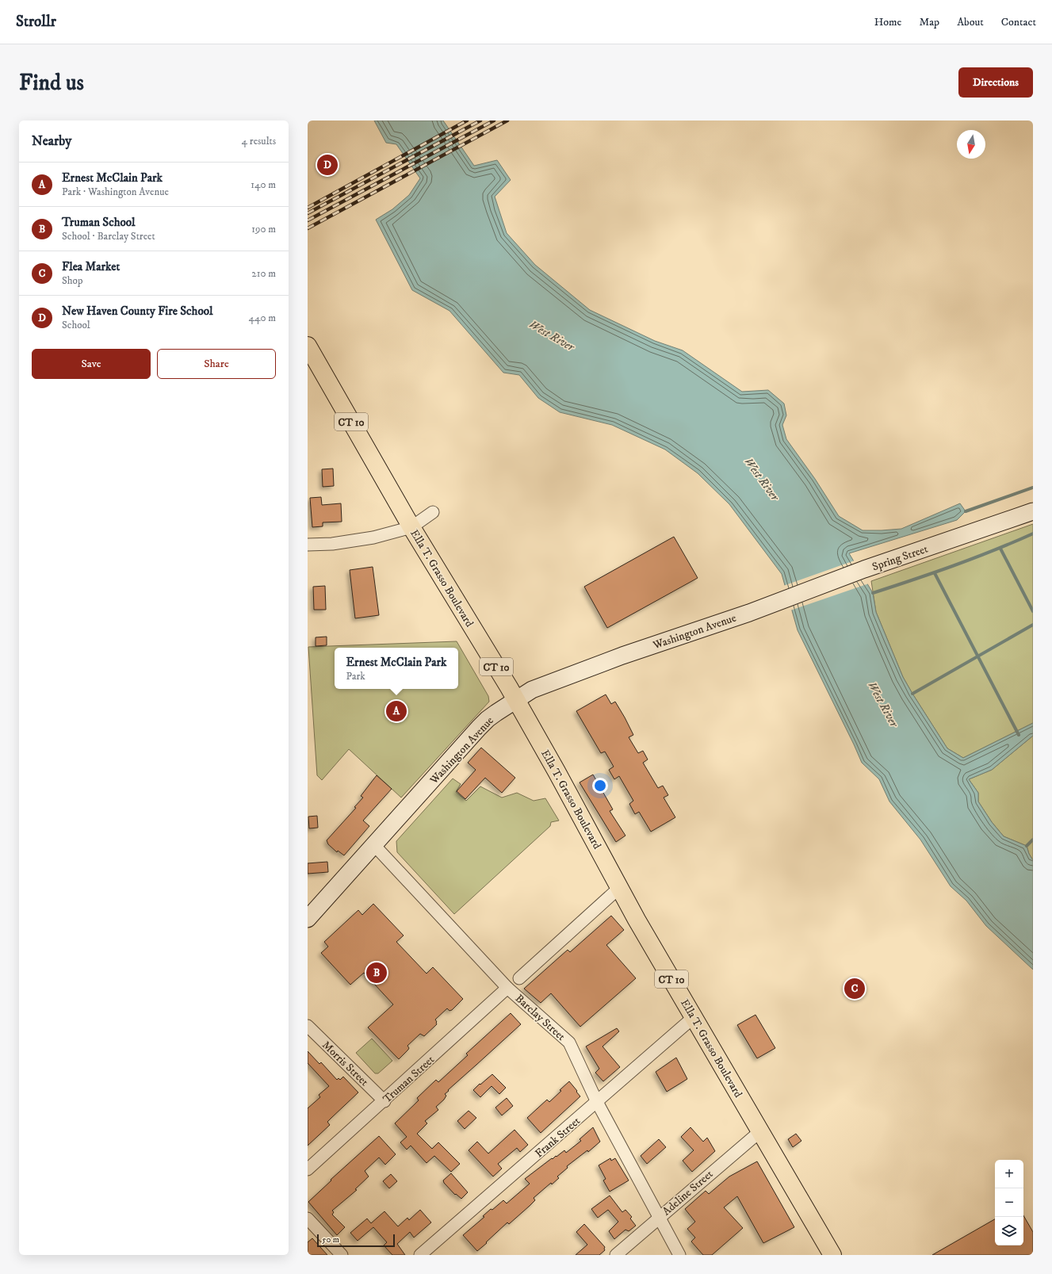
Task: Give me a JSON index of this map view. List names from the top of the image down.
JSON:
{
  "streets": {
    "main road": [
      "CT 10",
      "Spring Street",
      "Ella T. Grasso Boulevard",
      "Washington Avenue"
    ],
    "street": [
      "Barclay Street",
      "Morris Street",
      "Truman Street",
      "Frank Street",
      "Adeline Street"
    ]
  },
  "crossings": [
    ["Spring Street", "Washington Avenue"],
    ["Ella T. Grasso Boulevard", "Washington Avenue"],
    ["Ella T. Grasso Boulevard", "Frank Street"],
    ["Ella T. Grasso Boulevard", "Adeline Street"],
    ["Washington Avenue", "Barclay Street"],
    ["Barclay Street", "Truman Street"],
    ["Barclay Street", "Frank Street"],
    ["Barclay Street", "Adeline Street"],
    ["Morris Street", "Truman Street"]
  ],
  "water": ["West River"],
  "scale_bar": "50 m",
  "north": "bottom",
  "page": {
    "header": "Strollr",
    "nav": [
      "Home",
      "Map",
      "About",
      "Contact"
    ],
    "buttons": [
      "Directions",
      ["Save", "Share"]
    ],
    "title": "Find us",
    "heading": ["Nearby", "4 results"],
    "pins": [
      "D",
      "A",
      "B",
      "C"
    ],
    "list": [
      {
        "mark": "A",
        "name": "Ernest McClain Park",
        "note": "Park · Washington Avenue",
        "value": "140 m"
      },
      {
        "mark": "B",
        "name": "Truman School",
        "note": "School · Barclay Street",
        "value": "190 m"
      },
      {
        "mark": "C",
        "name": "Flea Market",
        "note": "Shop",
        "value": "210 m"
      },
      {
        "mark": "D",
        "name": "New Haven County Fire School",
        "note": "School",
        "value": "440 m"
      }
    ],
    "popup": ["Ernest McClain Park", "Park"],
    "map_buttons": ["+", "−"],
    "scale": "50 m"
  }
}
